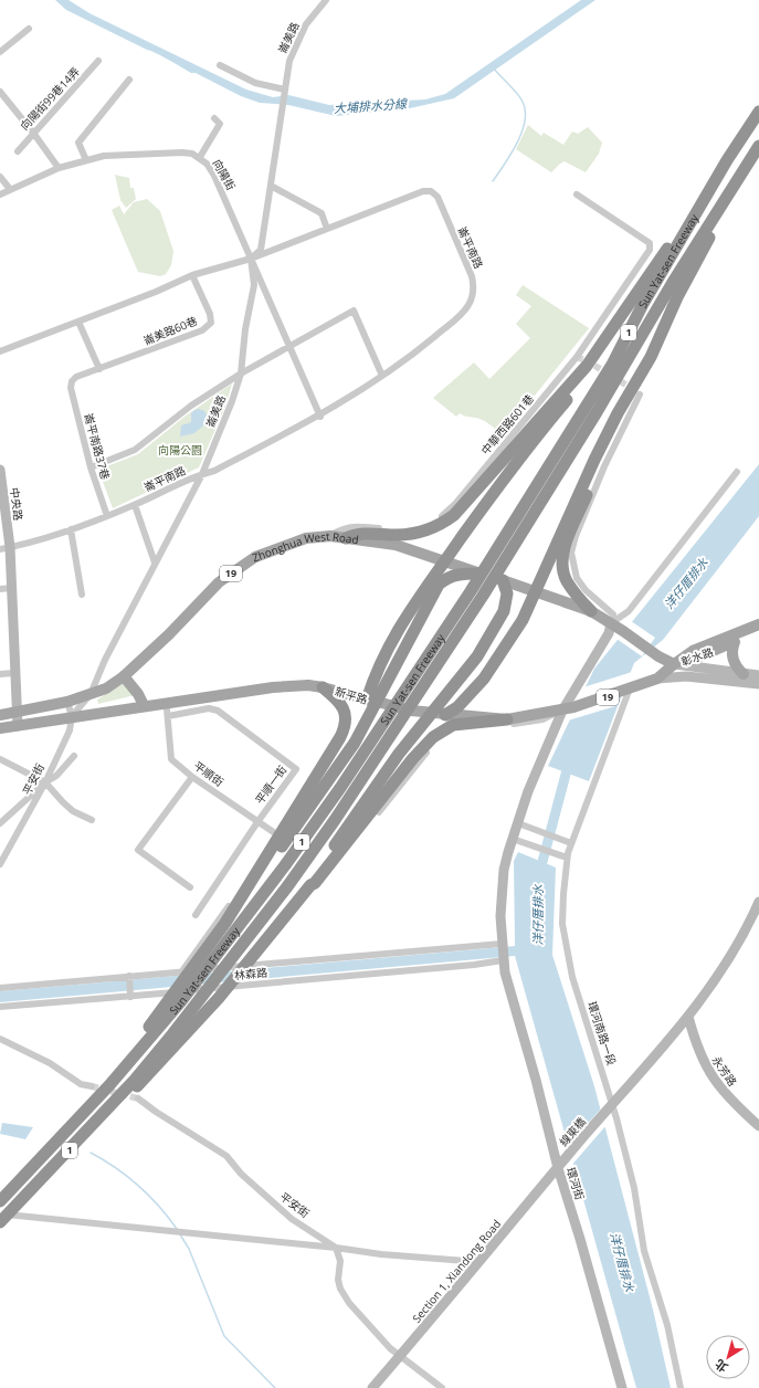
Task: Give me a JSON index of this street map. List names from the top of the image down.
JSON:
{
  "streets": {
    "highway": ["Sun Yat-sen Freeway", "1"],
    "main road": [
      "Zhonghua West Road",
      "19",
      "彰水路",
      "新平路"
    ],
    "street": [
      "崙美路",
      "向陽街99巷14弄",
      "向陽街",
      "崙平南路",
      "崙美路60巷",
      "中華西路601巷",
      "崙平南路37巷",
      "中央路",
      "平順街",
      "平安街",
      "平順一街",
      "林森路",
      "環河南路一段",
      "永芳路",
      "線東橋",
      "環河街",
      "Section 1, Xiandong Road"
    ]
  },
  "crossings": [
    ["崙美路", "向陽街"],
    ["崙美路", "崙平南路"],
    ["崙美路", "Zhonghua West Road"],
    ["崙美路", "新平路"],
    ["崙美路", "平安街"],
    ["向陽街", "崙平南路"],
    ["崙平南路", "崙美路60巷"],
    ["崙平南路", "崙平南路37巷"],
    ["崙平南路", "中央路"],
    ["崙美路60巷", "崙平南路37巷"],
    ["中華西路601巷", "Zhonghua West Road"],
    ["中央路", "Zhonghua West Road"],
    ["中央路", "19"],
    ["中央路", "新平路"],
    ["Zhonghua West Road", "彰水路"],
    ["Zhonghua West Road", "新平路"],
    ["Zhonghua West Road", "環河街"],
    ["19", "新平路"],
    ["彰水路", "新平路"],
    ["新平路", "平安街"],
    ["新平路", "環河南路一段"],
    ["新平路", "環河街"],
    ["平順街", "平順一街"],
    ["平順街", "林森路"],
    ["林森路", "環河街"],
    ["環河南路一段", "線東橋"],
    ["線東橋", "環河街"],
    ["線東橋", "Section 1, Xiandong Road"],
    ["環河街", "Section 1, Xiandong Road"]
  ],
  "water": ["大埔排水分線", "洋仔厝排水"],
  "parks": ["向陽公園"],
  "north": "bottom left"
}
